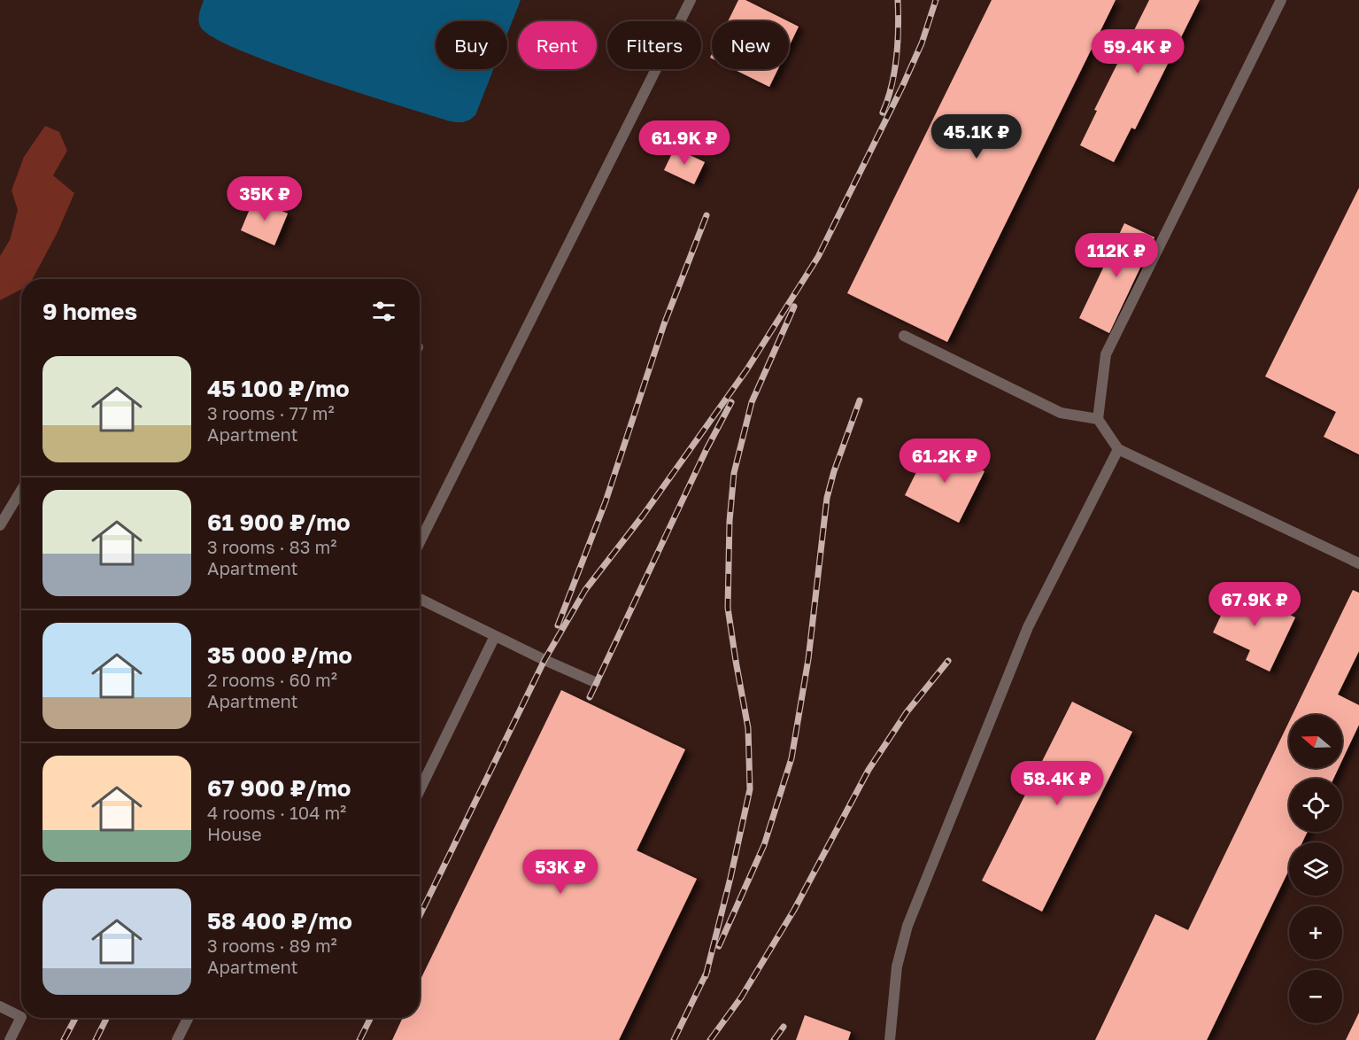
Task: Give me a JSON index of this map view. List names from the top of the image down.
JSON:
{
  "north": "left",
  "page": {
    "chip": [
      "Buy",
      "Rent",
      "Filters",
      "New"
    ],
    "price": [
      "59.4K ₽",
      "45.1K ₽",
      "61.9K ₽",
      "35K ₽",
      "112K ₽",
      "61.2K ₽",
      "67.9K ₽",
      "58.4K ₽",
      "53K ₽"
    ],
    "heading": "9 homes",
    "list": [
      {
        "name": "45 100 ₽/mo",
        "note": "3 rooms · 77 m² · Apartment"
      },
      {
        "name": "61 900 ₽/mo",
        "note": "3 rooms · 83 m² · Apartment"
      },
      {
        "name": "35 000 ₽/mo",
        "note": "2 rooms · 60 m² · Apartment"
      },
      {
        "name": "67 900 ₽/mo",
        "note": "4 rooms · 104 m² · House"
      },
      {
        "name": "58 400 ₽/mo",
        "note": "3 rooms · 89 m² · Apartment"
      }
    ],
    "map_buttons": ["+", "−"]
  }
}
